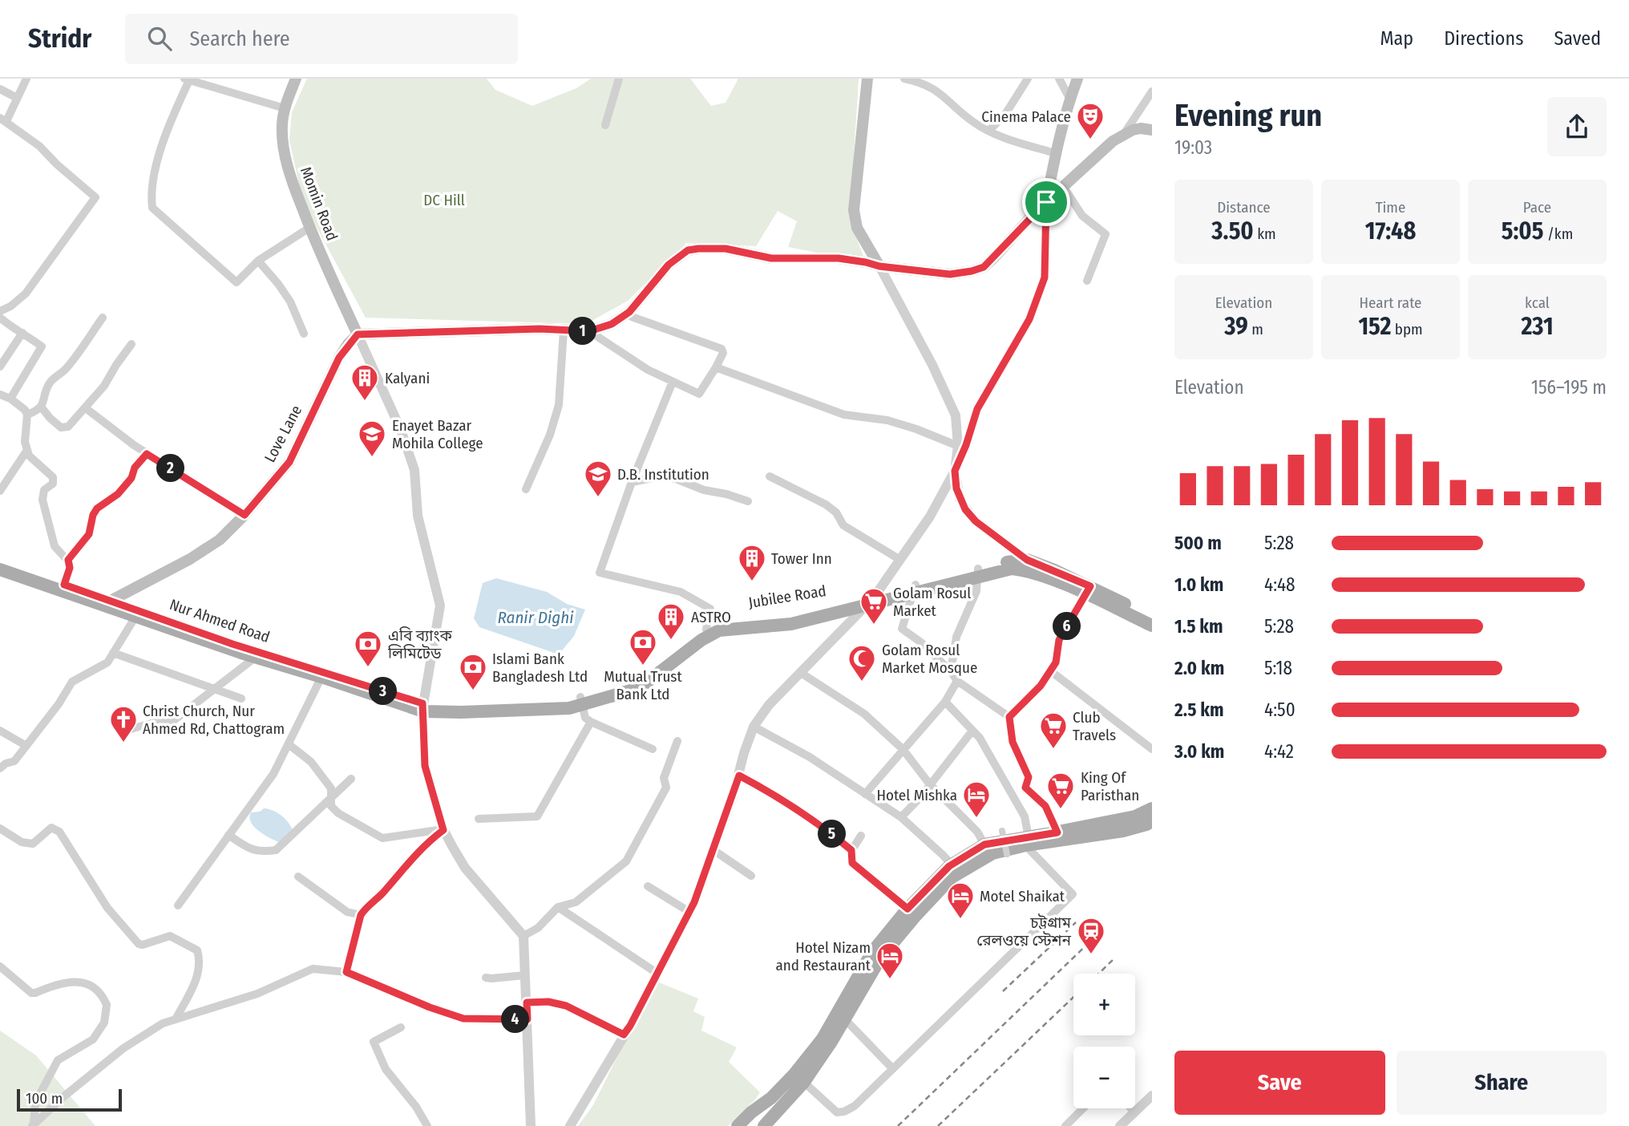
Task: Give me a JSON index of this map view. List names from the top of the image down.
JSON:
{
  "streets": {
    "main road": [
      "Momin Road",
      "Love Lane",
      "Jubilee Road",
      "Nur Ahmed Road"
    ]
  },
  "crossings": [
    ["Momin Road", "Love Lane"],
    ["Love Lane", "Jubilee Road"],
    ["Love Lane", "Nur Ahmed Road"],
    ["Jubilee Road", "Nur Ahmed Road"]
  ],
  "water": ["Ranir Dighi"],
  "parks": ["DC Hill"],
  "places": {
    "theatre": ["Cinema Palace"],
    "building": ["Kalyani", "Tower Inn", "ASTRO"],
    "school or university": ["Enayet Bazar Mohila College", "D.B. Institution"],
    "supermarket": ["Golam Rosul Market", "Club Travels", "King Of Paristhan"],
    "bank": ["Mutual Trust Bank Ltd", "এবি ব্যাংক লিমিটেড", "Islami Bank Bangladesh Ltd"],
    "mosque": ["Golam Rosul Market Mosque"],
    "church": ["Christ Church, Nur Ahmed Rd, Chattogram"],
    "hotel": ["Hotel Mishka", "Motel Shaikat", "Hotel Nizam and Restaurant"],
    "station": ["চট্টগ্রাম রেলওয়ে স্টেশন"]
  },
  "scale_bar": "100 m",
  "page": {
    "header": "Stridr",
    "search": "Search here",
    "nav": ["Map", "Directions", "Saved"],
    "heading": ["Evening run", "19:03"],
    "stats": [
      ["Distance", "3.50 km"],
      ["Time", "17:48"],
      ["Pace", "5:05 /km"],
      ["Elevation", "39 m"],
      ["Heart rate", "152 bpm"],
      ["kcal", "231"]
    ],
    "pins": [
      "1",
      "2",
      "6",
      "3",
      "5",
      "4"
    ],
    "chart": ["Elevation", "156–195 m"],
    "list": [
      {
        "name": "500 m",
        "note": "5:28"
      },
      {
        "name": "1.0 km",
        "note": "4:48"
      },
      {
        "name": "1.5 km",
        "note": "5:28"
      },
      {
        "name": "2.0 km",
        "note": "5:18"
      },
      {
        "name": "2.5 km",
        "note": "4:50"
      },
      {
        "name": "3.0 km",
        "note": "4:42"
      }
    ],
    "map_buttons": ["+", "−"],
    "buttons": ["Save", "Share"],
    "scale": "100 m"
  }
}
